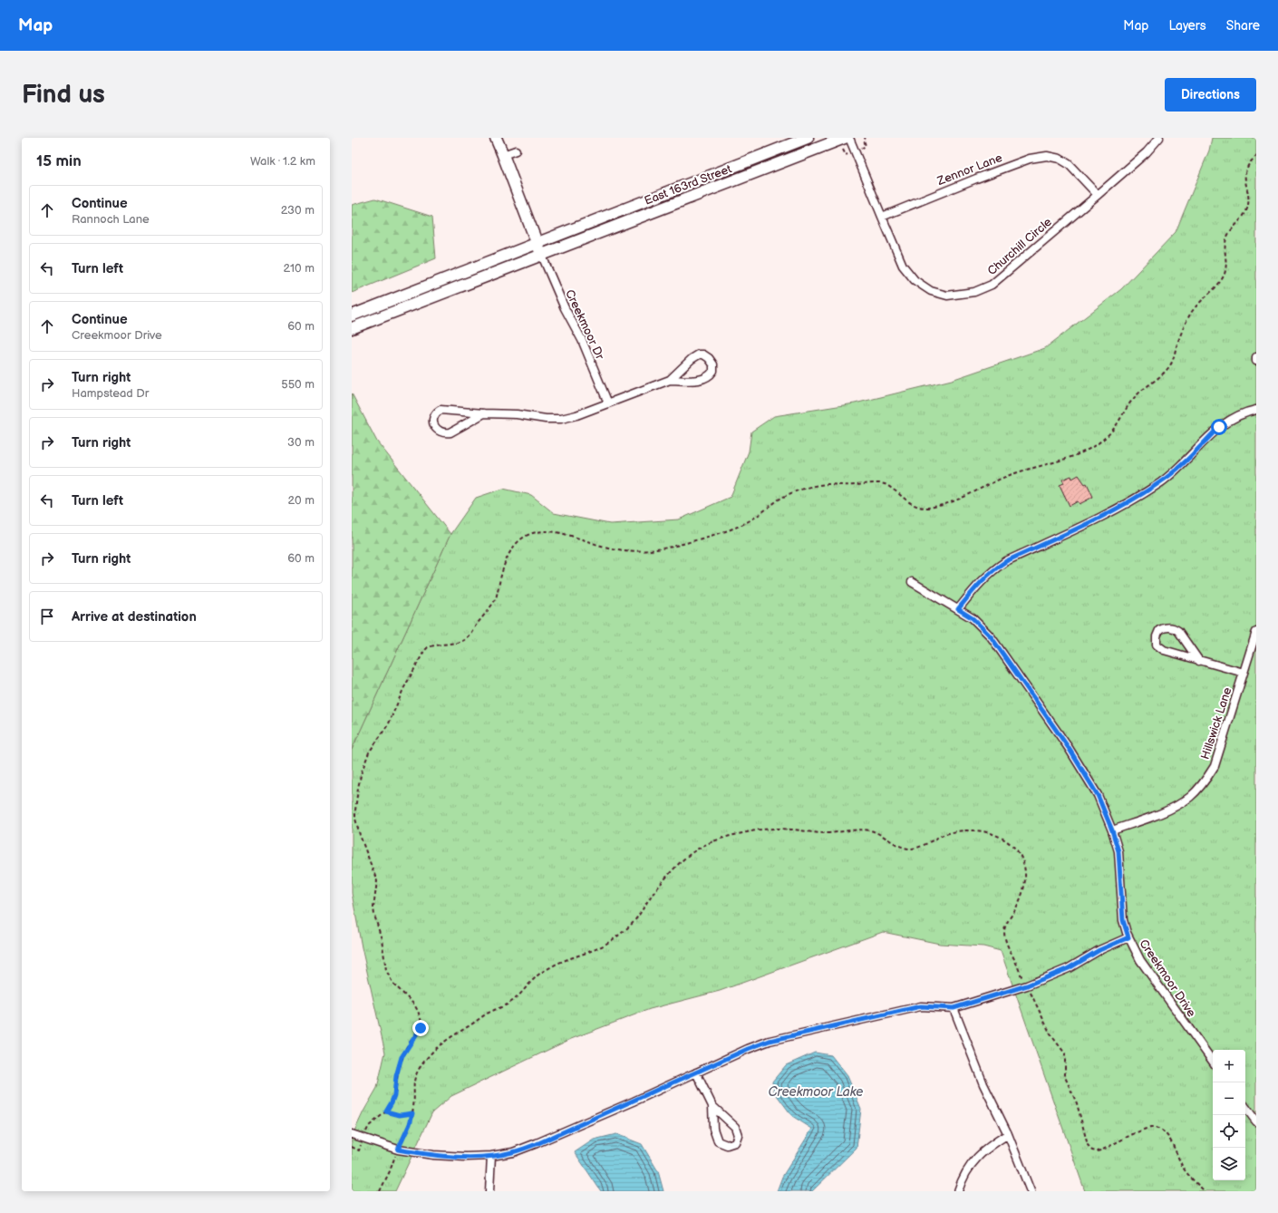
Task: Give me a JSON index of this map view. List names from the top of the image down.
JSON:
{
  "streets": {
    "street": [
      "Zennor Lane",
      "East 163rd Street",
      "Churchill Circle",
      "Creekmoor Dr",
      "Hillswick Lane",
      "Creekmoor Drive"
    ]
  },
  "crossings": [
    ["Zennor Lane", "Churchill Circle"],
    ["East 163rd Street", "Creekmoor Dr"],
    ["Hillswick Lane", "Creekmoor Drive"]
  ],
  "water": ["Creekmoor Lake"],
  "page": {
    "header": "Map",
    "nav": ["Map", "Layers", "Share"],
    "buttons": "Directions",
    "title": "Find us",
    "heading": ["15 min", "Walk · 1.2 km"],
    "list": [
      ["Continue", "Rannoch Lane", "230 m"],
      ["Turn left", "210 m"],
      ["Continue", "Creekmoor Drive", "60 m"],
      ["Turn right", "Hampstead Dr", "550 m"],
      ["Turn right", "30 m"],
      ["Turn left", "20 m"],
      ["Turn right", "60 m"],
      "Arrive at destination"
    ],
    "map_buttons": ["+", "−"]
  }
}
